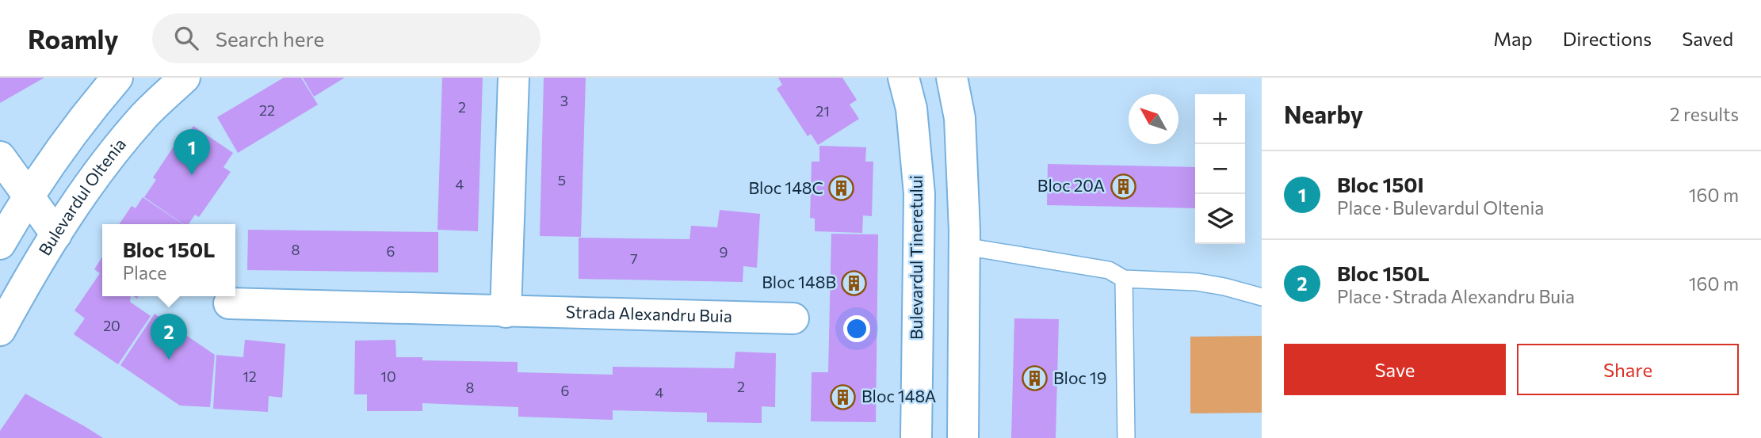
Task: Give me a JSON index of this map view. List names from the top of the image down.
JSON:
{
  "streets": {
    "street": ["Bulevardul Oltenia", "Bulevardul Tineretului", "Strada Alexandru Buia"]
  },
  "places": {
    "building": [
      "Bloc 20A",
      "Bloc 148C",
      "Bloc 148B",
      "Bloc 19",
      "Bloc 148A"
    ]
  },
  "house_numbers": [
    "3",
    "2",
    "22",
    "21",
    "5",
    "4",
    "8",
    "6",
    "9",
    "7",
    "20",
    "12",
    "10",
    "2",
    "8",
    "6",
    "4"
  ],
  "north": "top left",
  "page": {
    "header": "Roamly",
    "search": "Search here",
    "nav": ["Map", "Directions", "Saved"],
    "heading": ["Nearby", "2 results"],
    "map_buttons": ["+", "−"],
    "pins": ["1", "2"],
    "list": [
      {
        "mark": "1",
        "name": "Bloc 150I",
        "note": "Place · Bulevardul Oltenia",
        "value": "160 m"
      },
      {
        "mark": "2",
        "name": "Bloc 150L",
        "note": "Place · Strada Alexandru Buia",
        "value": "160 m"
      }
    ],
    "popup": ["Bloc 150L", "Place"],
    "buttons": ["Save", "Share"]
  }
}
